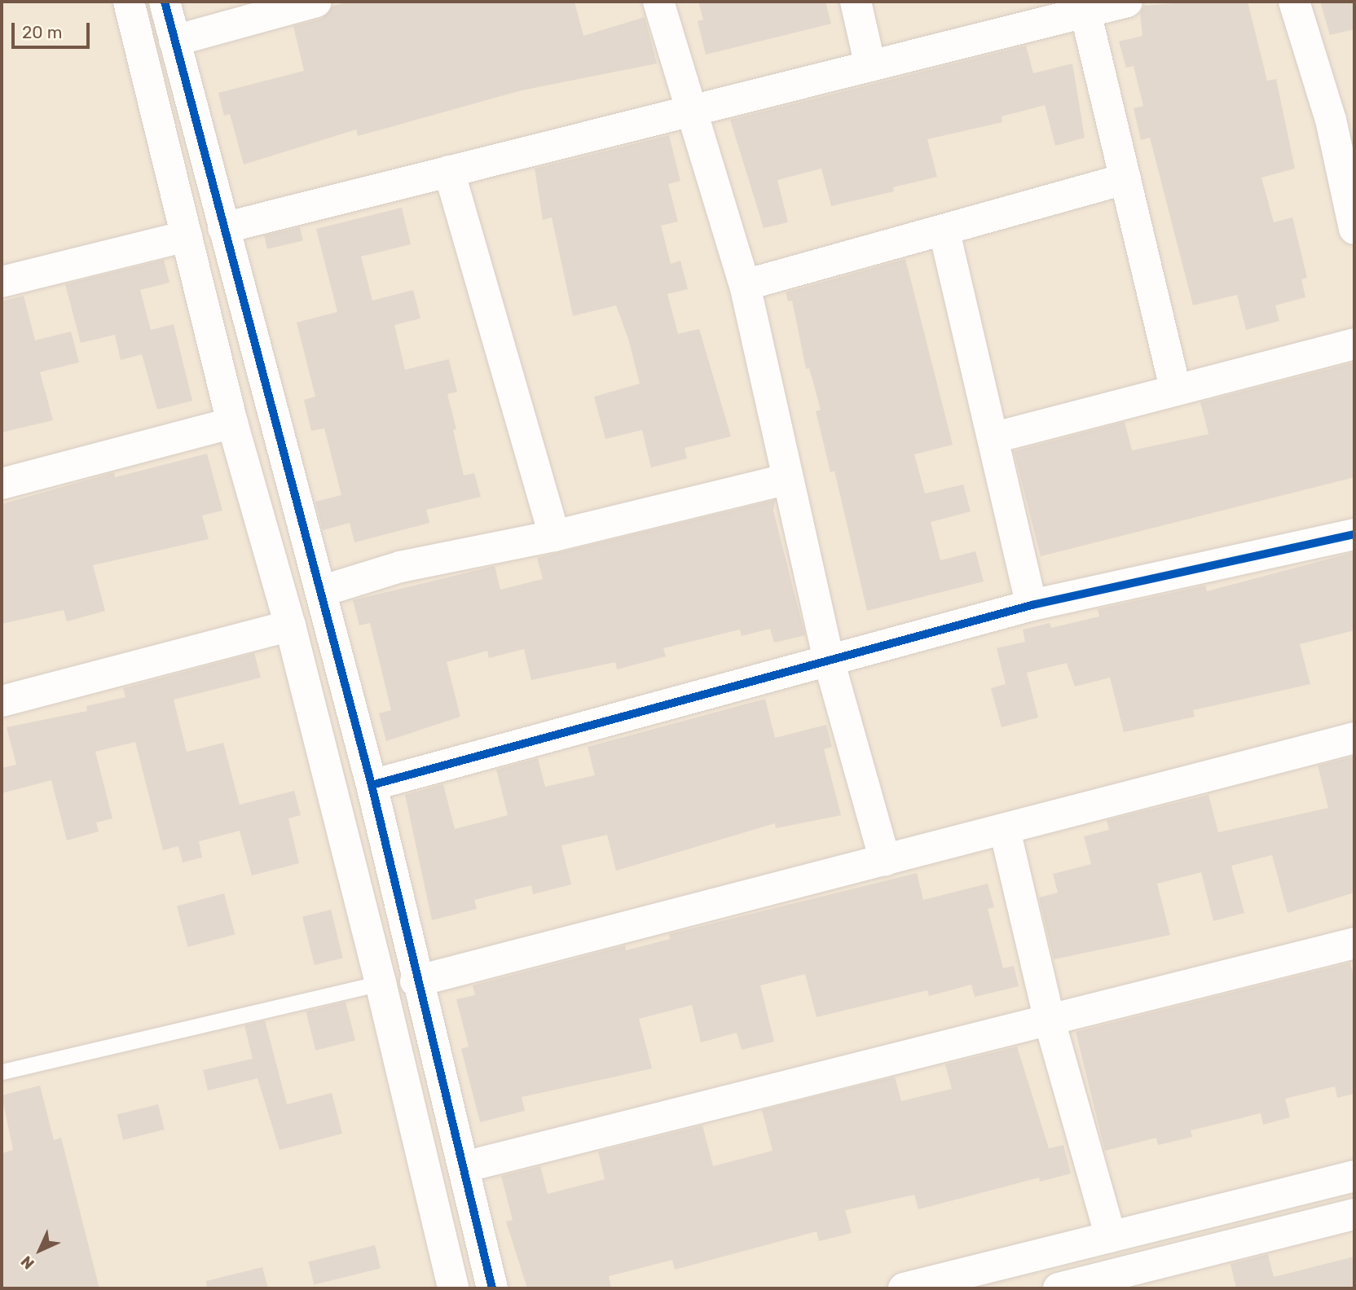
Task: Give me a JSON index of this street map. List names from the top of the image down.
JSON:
{
  "scale_bar": "20 m",
  "north": "bottom left"
}
